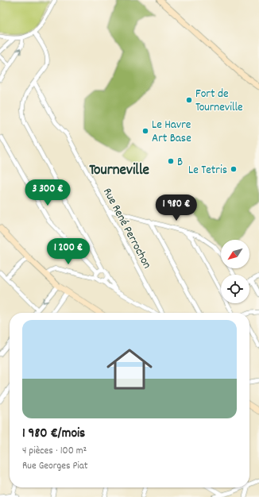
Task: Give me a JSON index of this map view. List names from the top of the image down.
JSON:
{
  "streets": {
    "street": ["Rue René Perrochon"]
  },
  "districts": ["Tourneville"],
  "places": [
    "Fort de Tourneville",
    "Le Havre Art Base",
    "B",
    "Le Tetris"
  ],
  "north": "bottom left",
  "page": {
    "price": ["3 300 €", "1 980 €", "1 200 €"],
    "list": [
      {
        "name": "1 980 €/mois",
        "note": "4 pièces · 100 m² · Rue Georges Piat"
      }
    ]
  }
}
